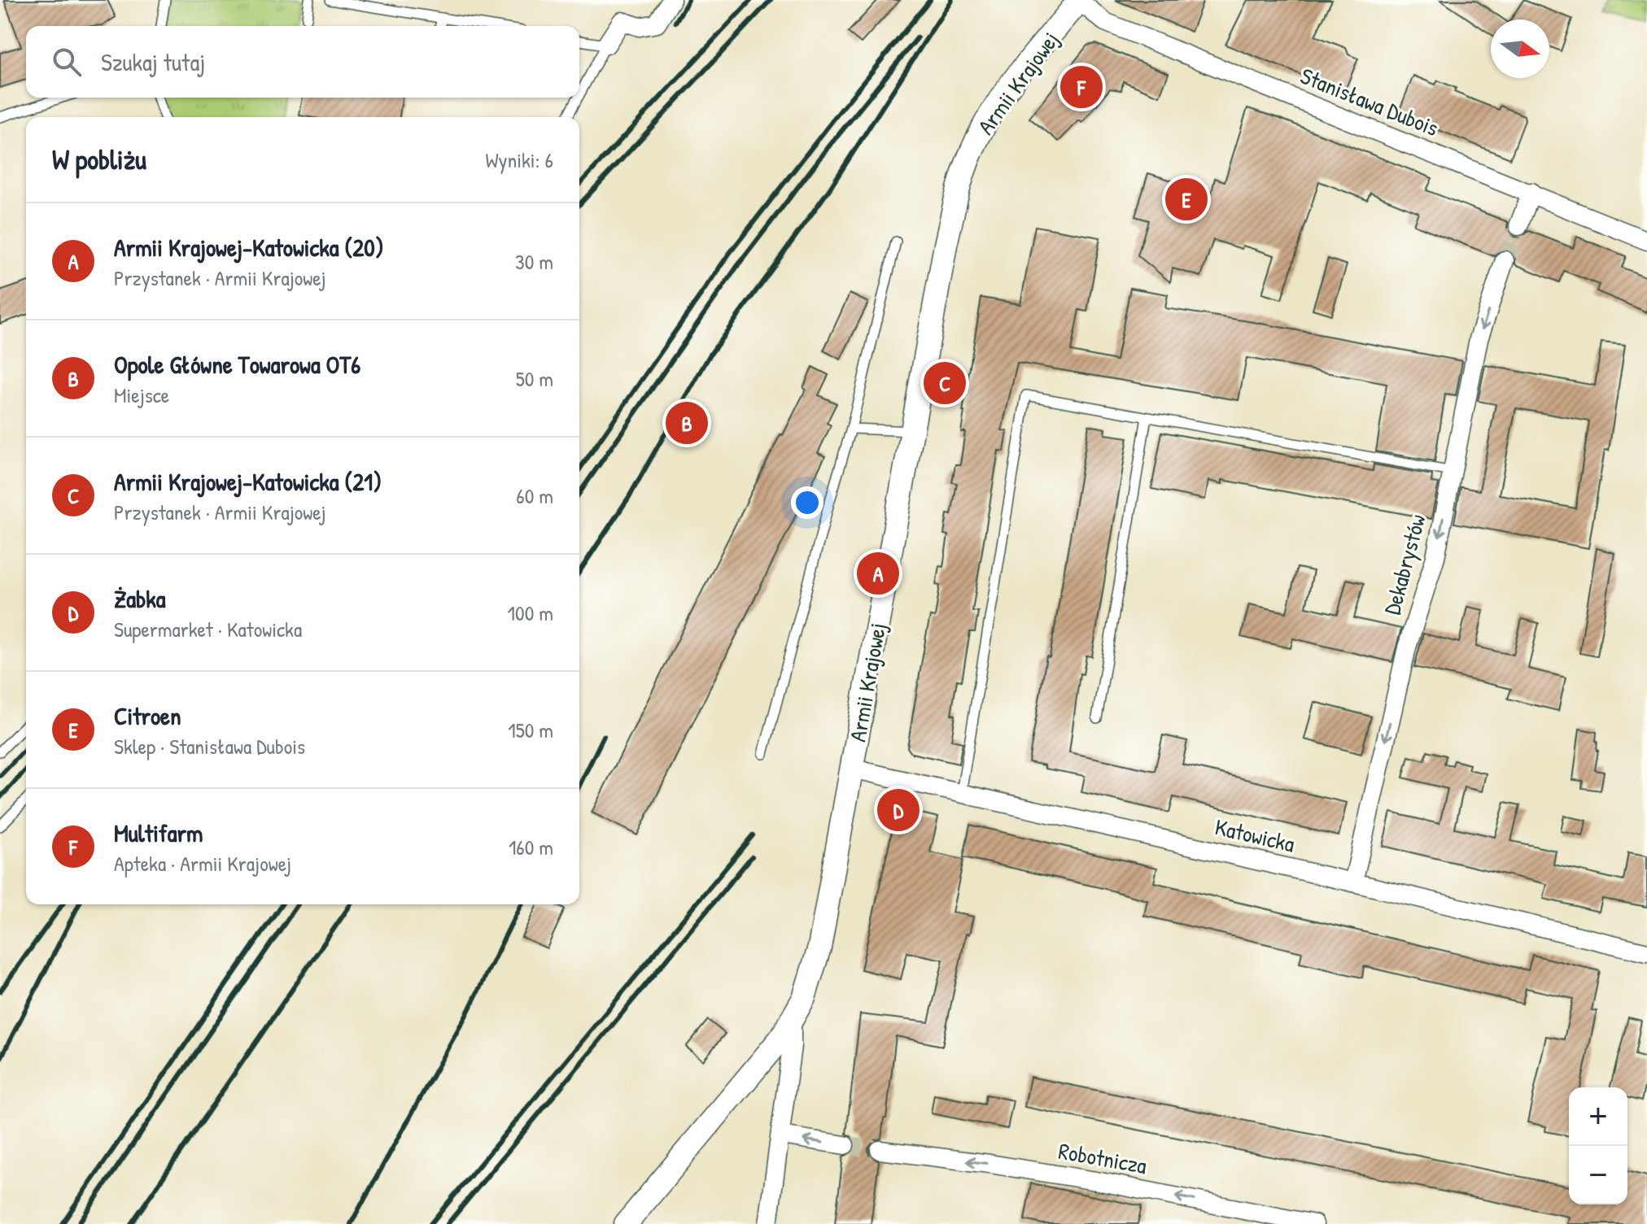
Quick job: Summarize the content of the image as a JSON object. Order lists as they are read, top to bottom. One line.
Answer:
{"streets":{"street":["Armii Krajowej","Stanisława Dubois","Dekabrystów","Katowicka","Robotnicza"]},"crossings":[["Armii Krajowej","Stanisława Dubois"],["Armii Krajowej","Katowicka"],["Dekabrystów","Katowicka"]],"one_way":["Dekabrystów","Robotnicza"],"north":"right","page":{"search":"Szukaj tutaj","pins":["F","E","C","B","A","D"],"heading":["W pobliżu","Wyniki: 6"],"list":[{"mark":"A","name":"Armii Krajowej-Katowicka (20)","note":"Przystanek · Armii Krajowej","value":"30 m"},{"mark":"B","name":"Opole Główne Towarowa OT6","note":"Miejsce","value":"50 m"},{"mark":"C","name":"Armii Krajowej-Katowicka (21)","note":"Przystanek · Armii Krajowej","value":"60 m"},{"mark":"D","name":"Żabka","note":"Supermarket · Katowicka","value":"100 m"},{"mark":"E","name":"Citroen","note":"Sklep · Stanisława Dubois","value":"150 m"},{"mark":"F","name":"Multifarm","note":"Apteka · Armii Krajowej","value":"160 m"}],"map_buttons":["+","−"]}}
